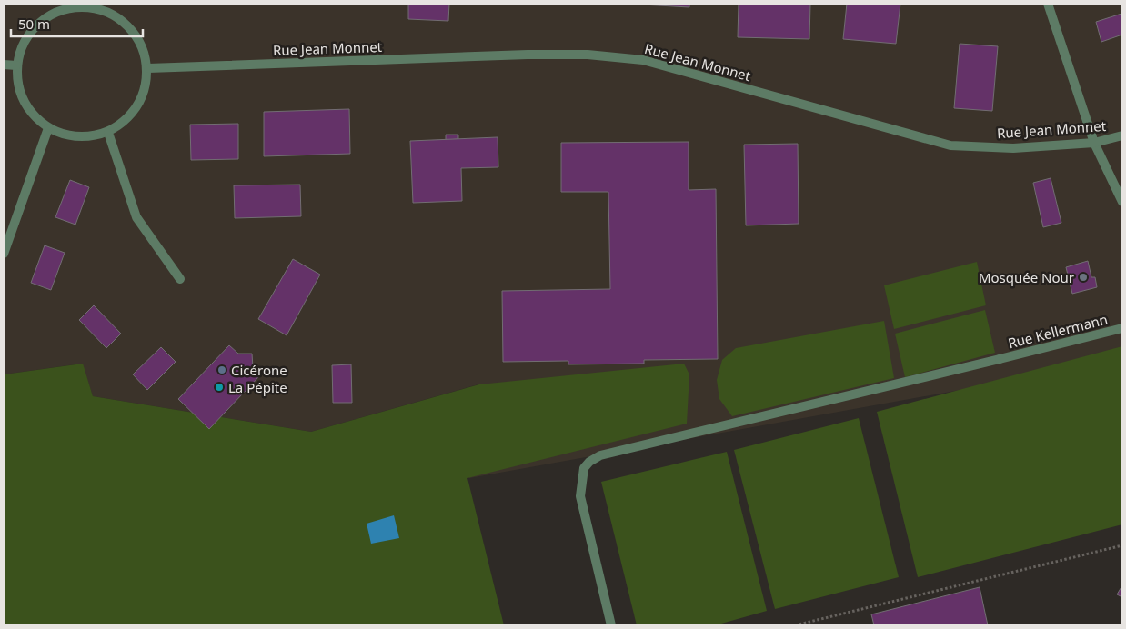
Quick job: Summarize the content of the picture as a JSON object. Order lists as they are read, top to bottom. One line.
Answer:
{"streets":{"street":["Rue Jean Monnet","Rue Kellermann"]},"places":["Mosquée Nour","Cicérone","La Pépite"],"scale_bar":"50 m"}
